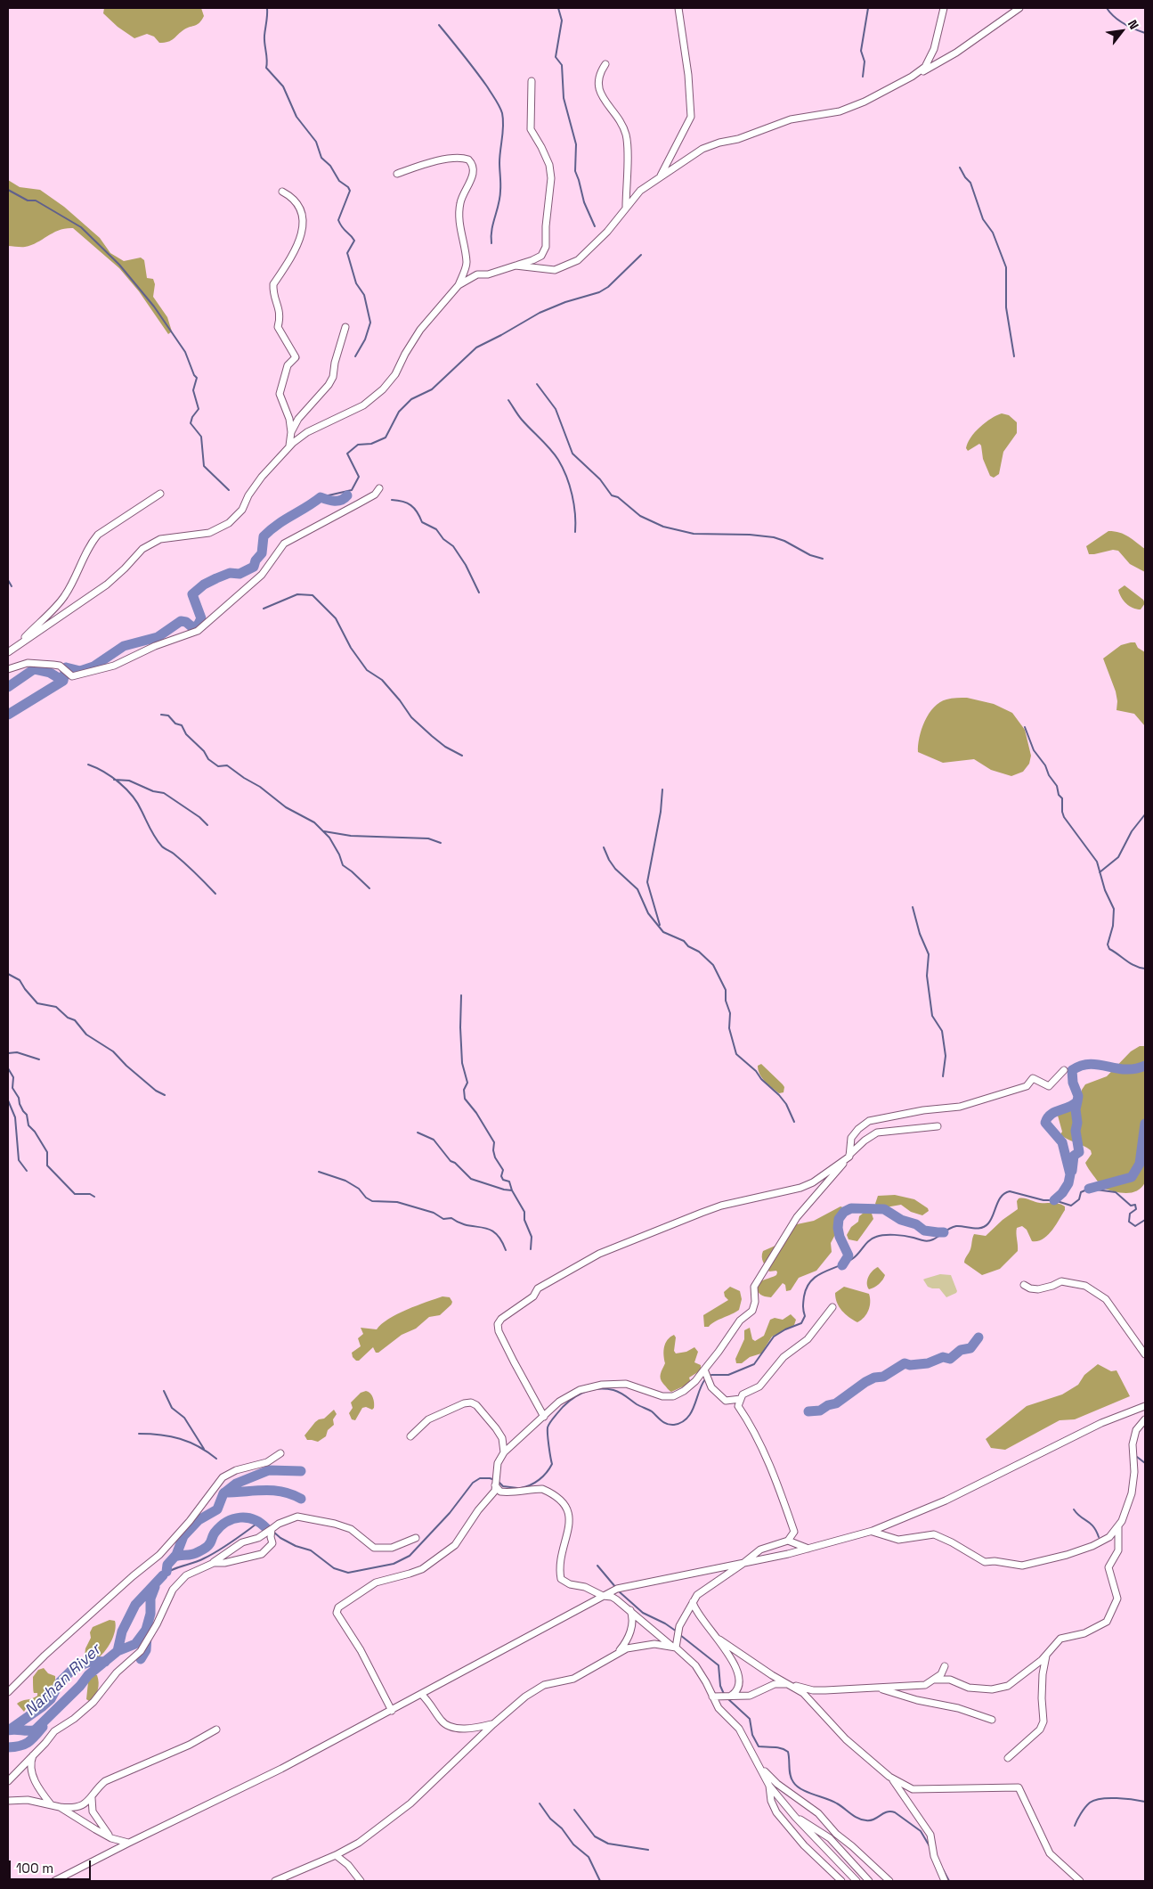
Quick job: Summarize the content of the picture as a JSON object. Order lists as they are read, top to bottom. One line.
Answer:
{"water":["Narhan River"],"scale_bar":"100 m","north":"top right"}
